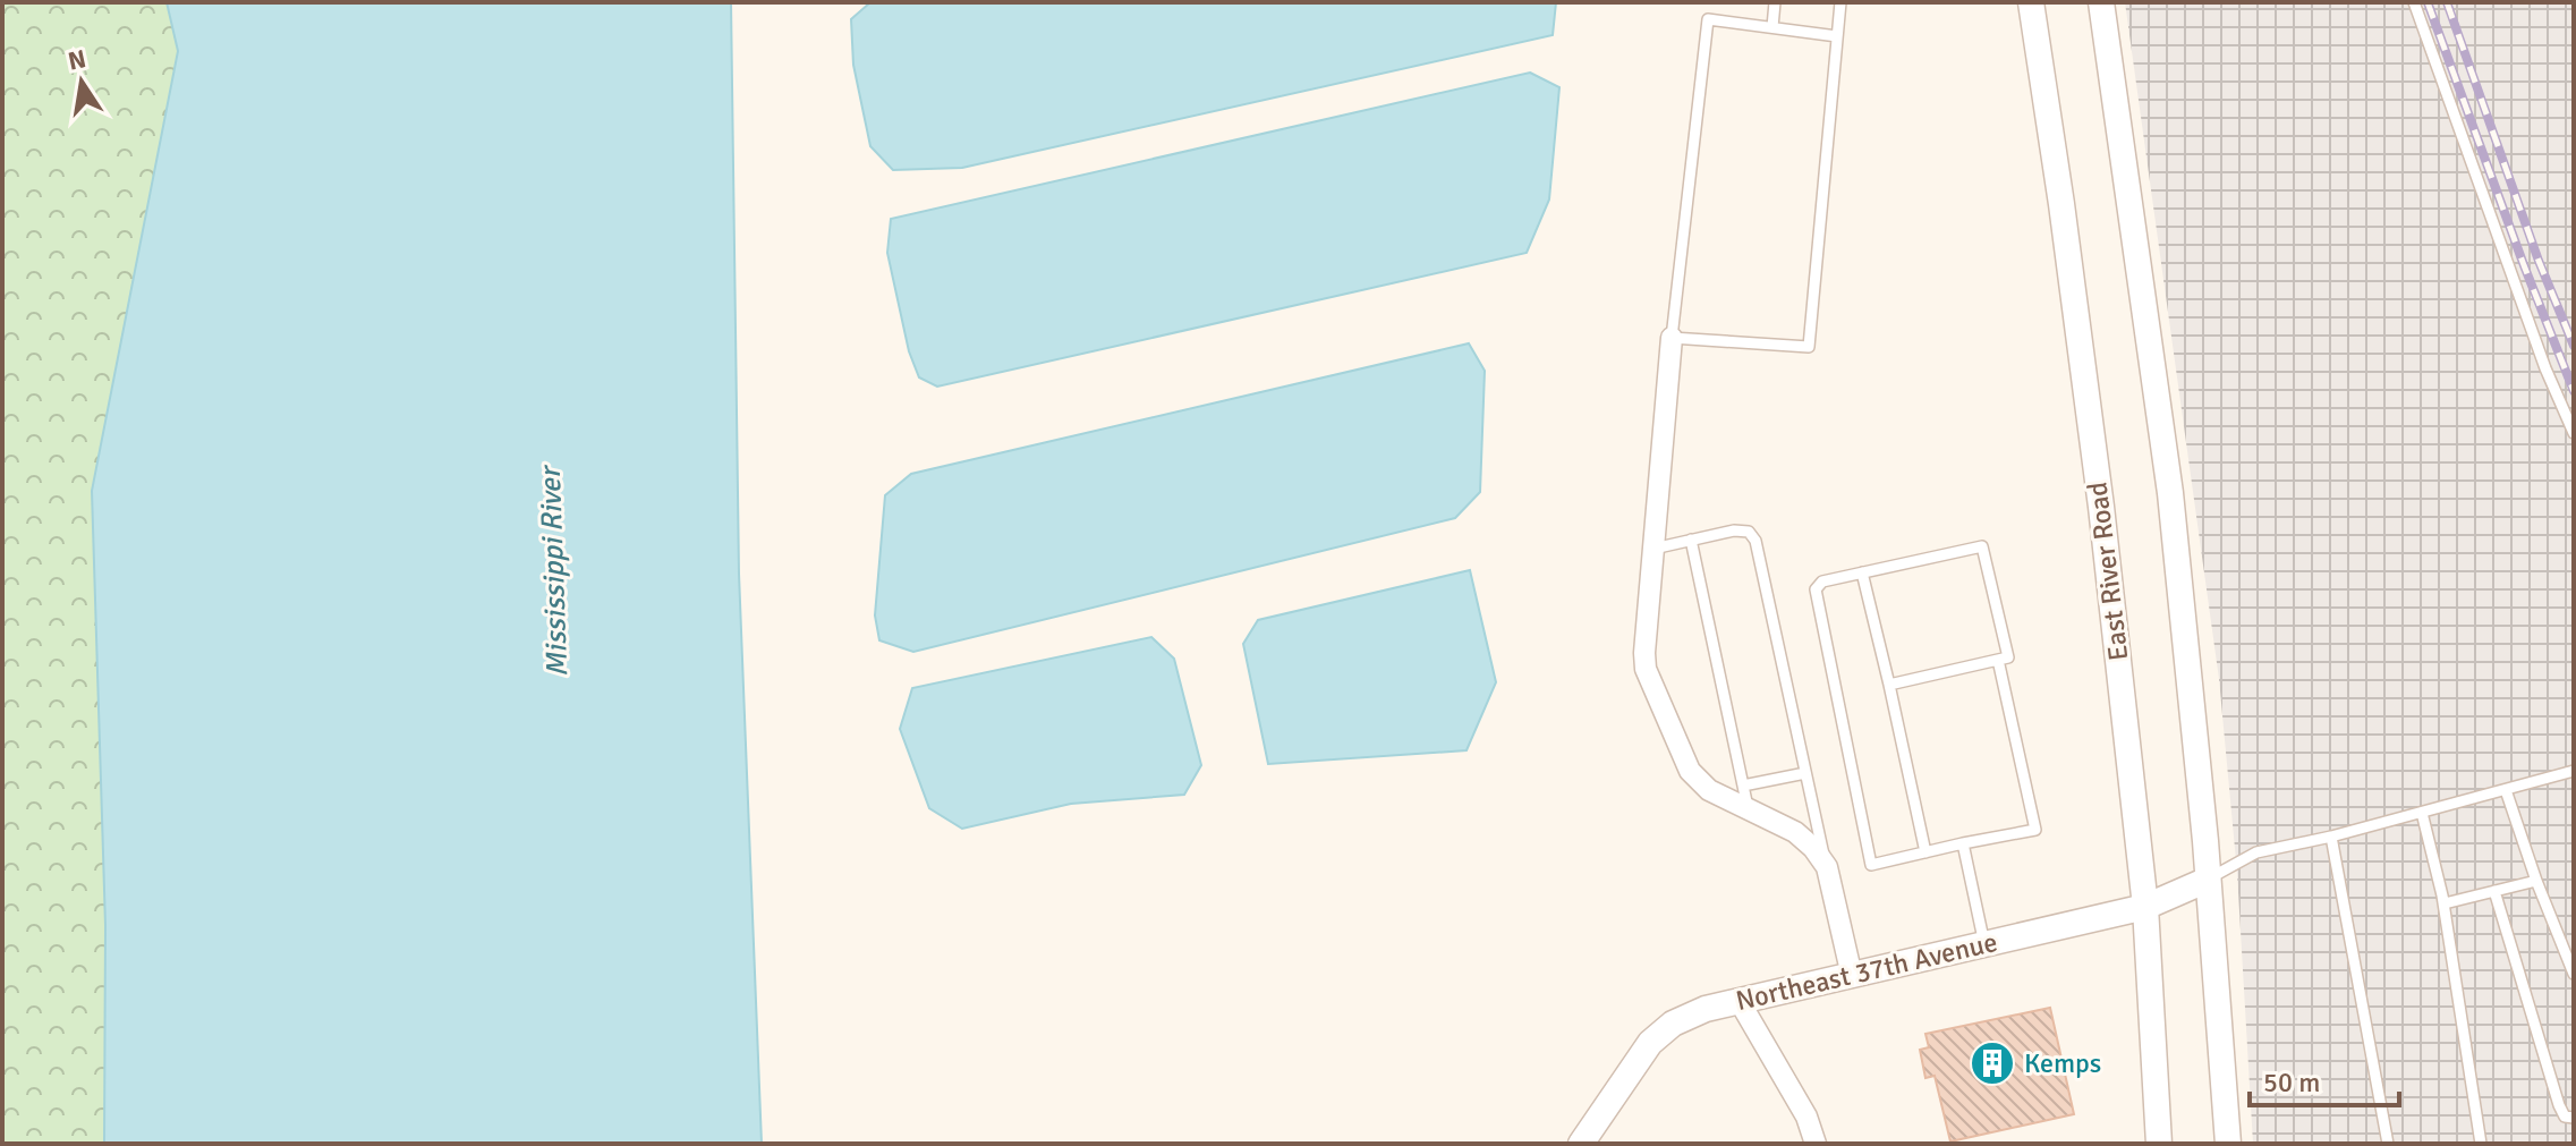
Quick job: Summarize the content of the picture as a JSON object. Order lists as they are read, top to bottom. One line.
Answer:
{"streets":{"street":["East River Road","Northeast 37th Avenue"]},"crossings":[["East River Road","Northeast 37th Avenue"]],"water":["Mississippi River"],"places":{"building":["Kemps"]},"scale_bar":"50 m","north":"top"}
